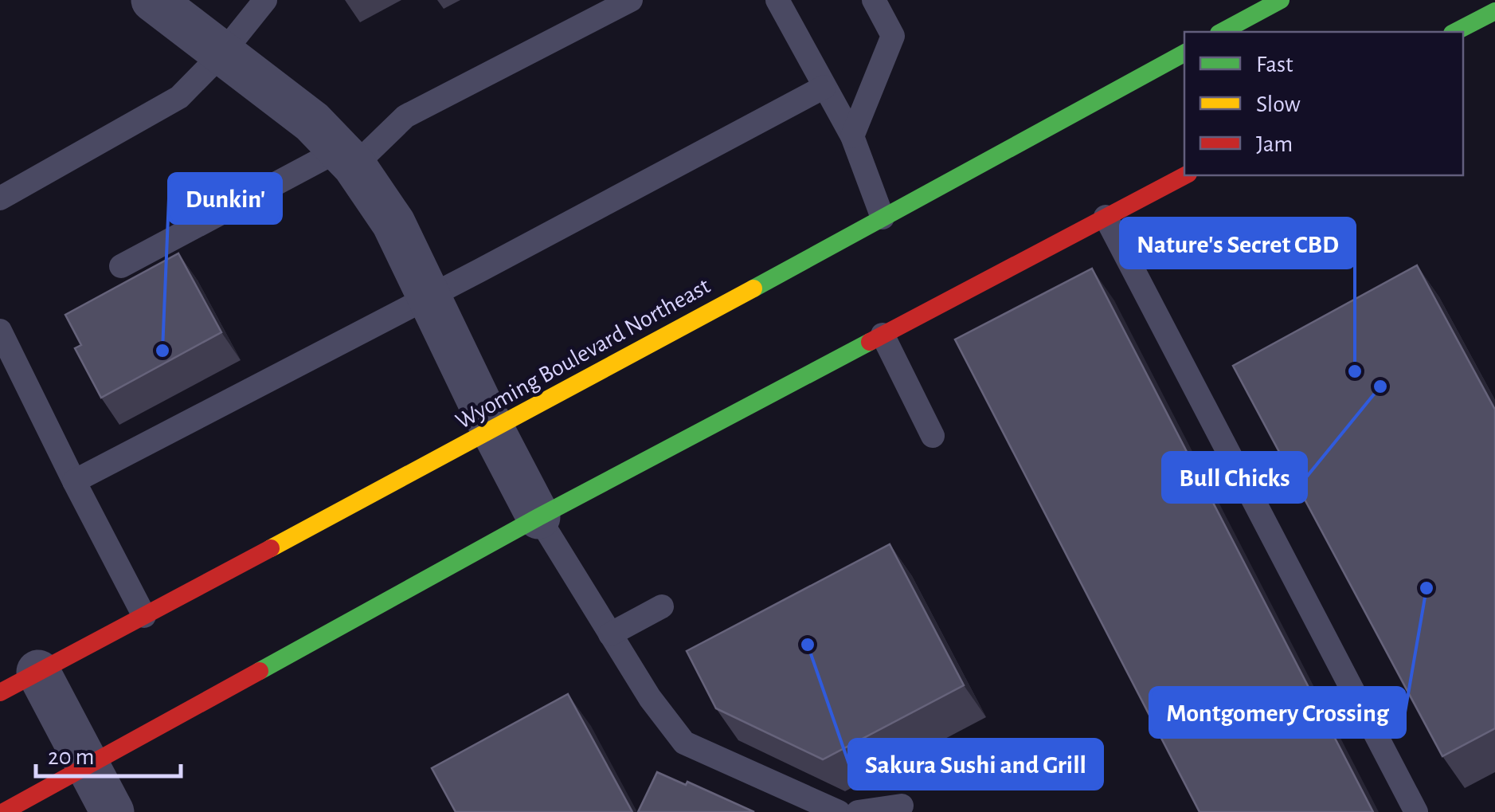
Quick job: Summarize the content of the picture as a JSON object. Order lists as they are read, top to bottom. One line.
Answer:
{"streets":{"main road":["Wyoming Boulevard Northeast"]},"places":["Dunkin'","Nature's Secret CBD","Bull Chicks","Montgomery Crossing","Sakura Sushi and Grill"],"legend":["Fast","Slow","Jam"],"scale_bar":"20 m"}
